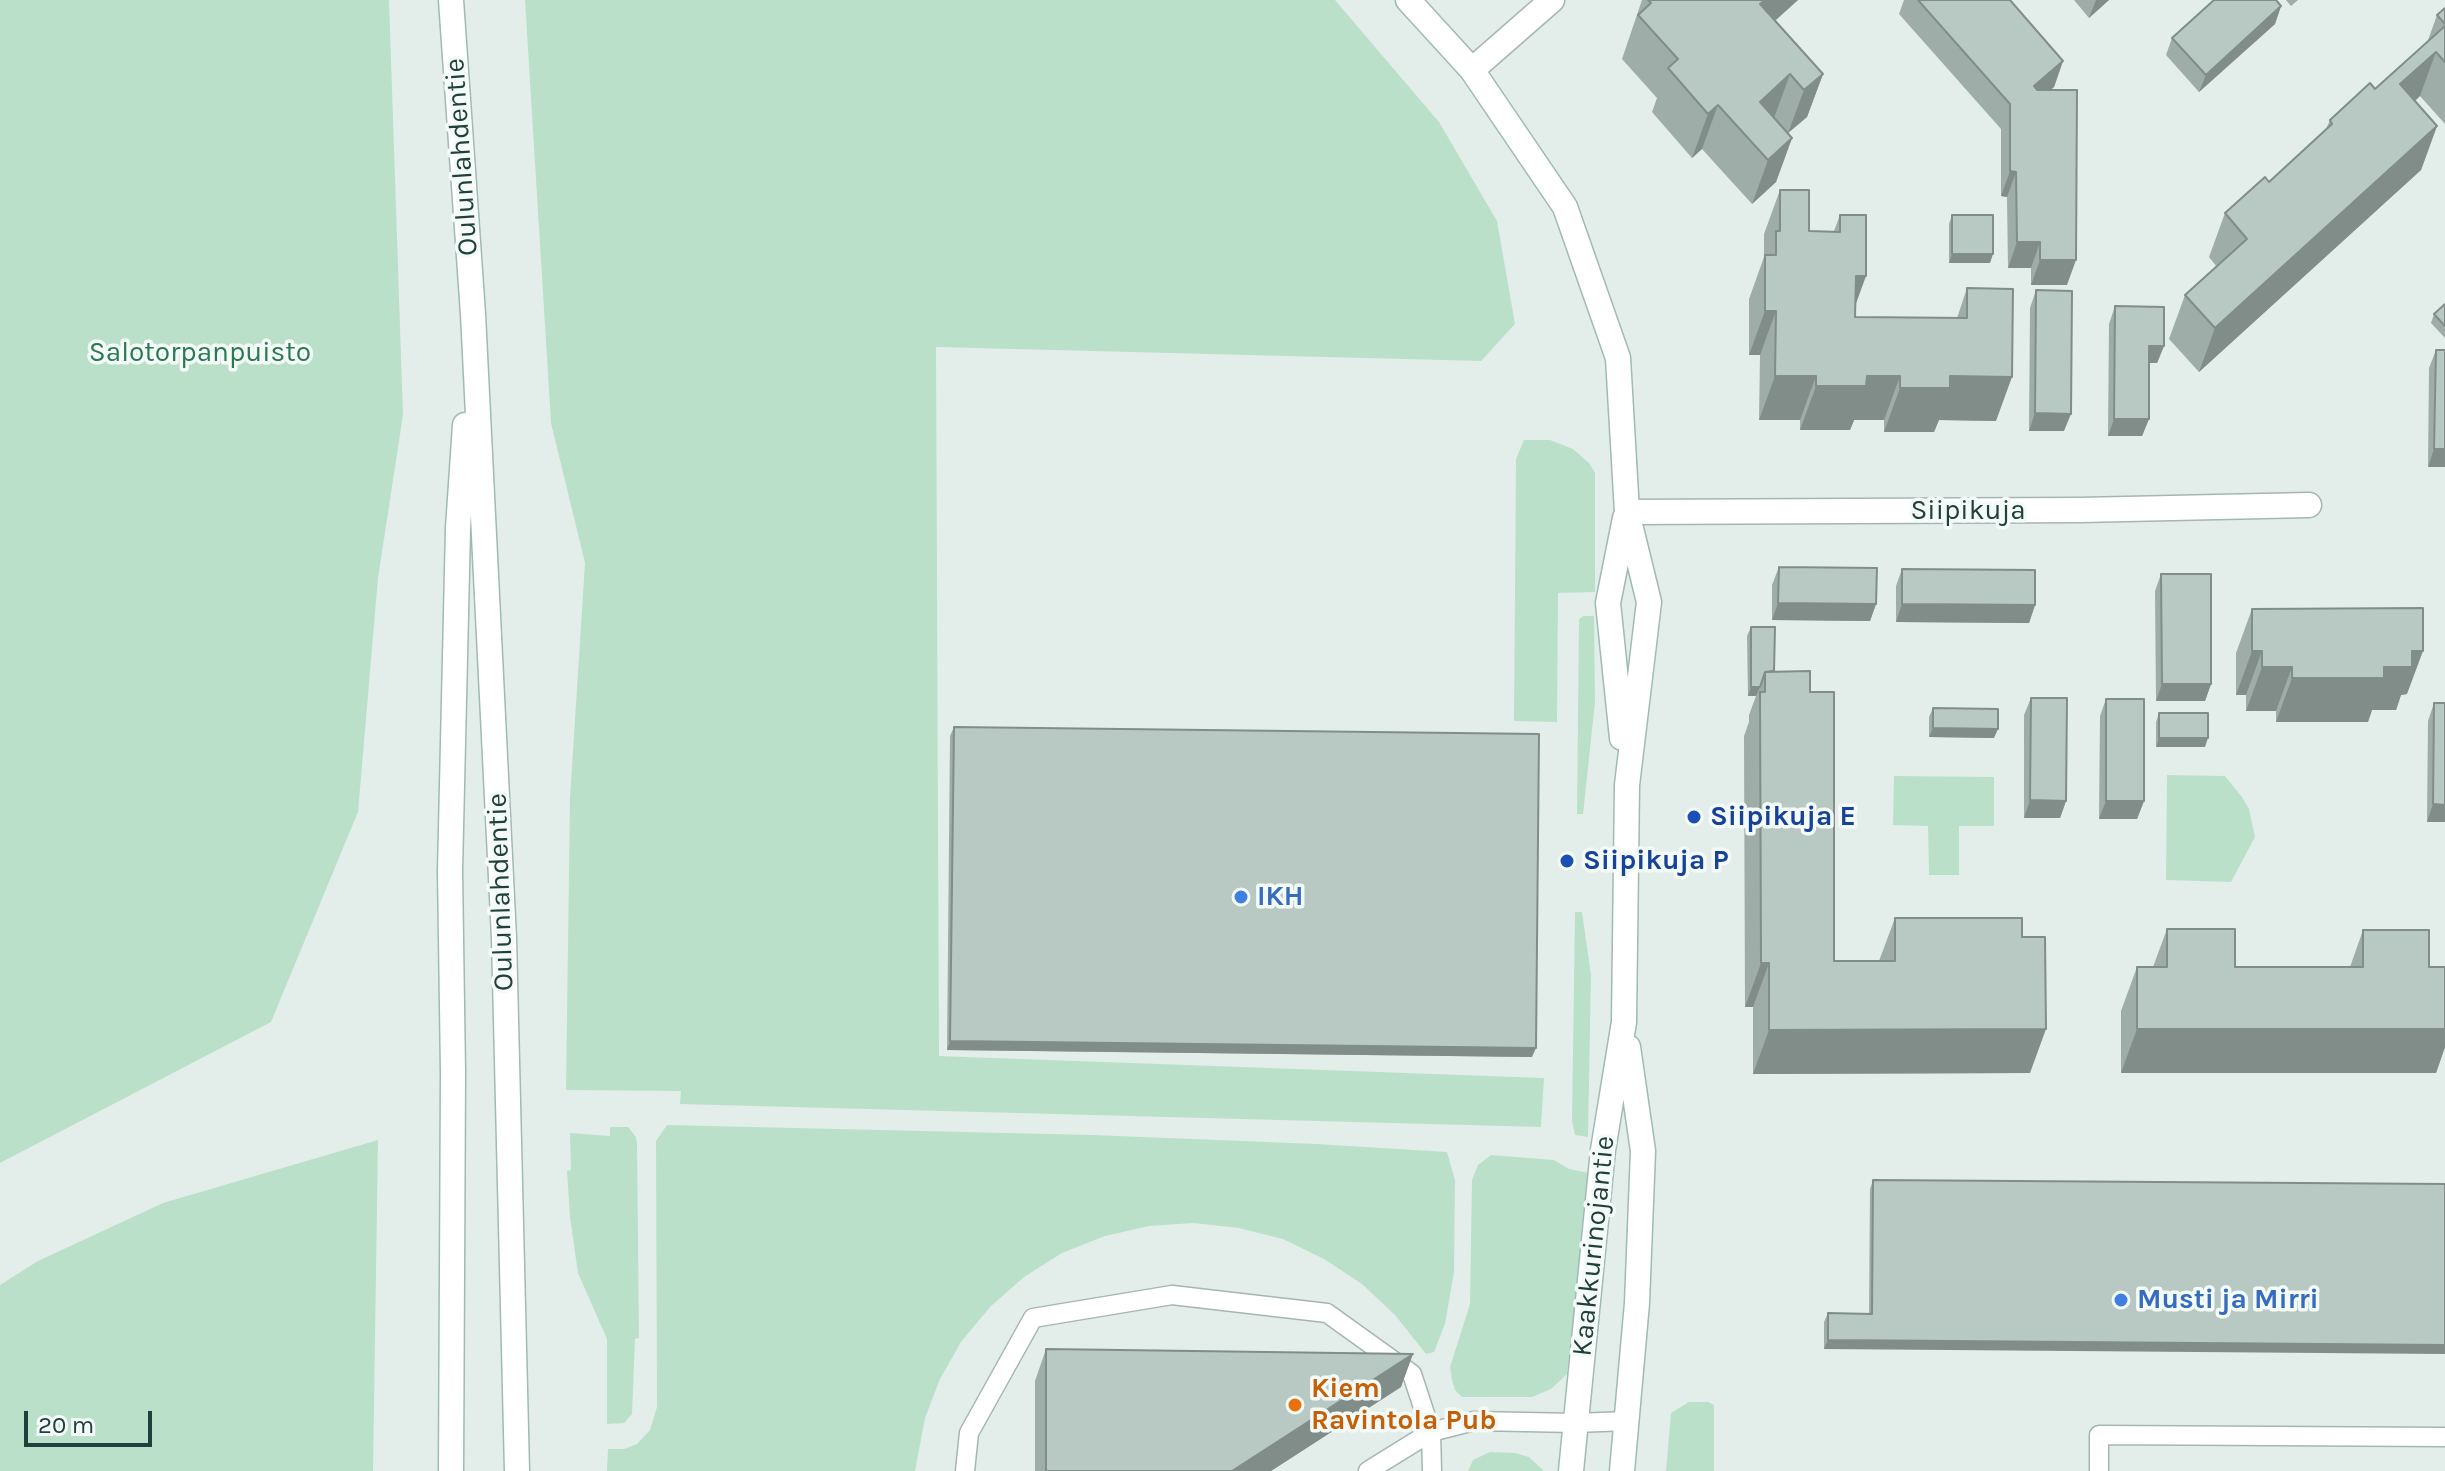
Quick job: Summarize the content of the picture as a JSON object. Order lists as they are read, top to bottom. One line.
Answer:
{"streets":{"street":["Oulunlahdentie","Siipikuja","Kaakkurinojantie"]},"crossings":[["Siipikuja","Kaakkurinojantie"]],"parks":["Salotorpanpuisto"],"places":["Siipikuja E","Siipikuja P","IKH","Musti ja Mirri","Kiem Ravintola Pub"],"scale_bar":"20 m"}
